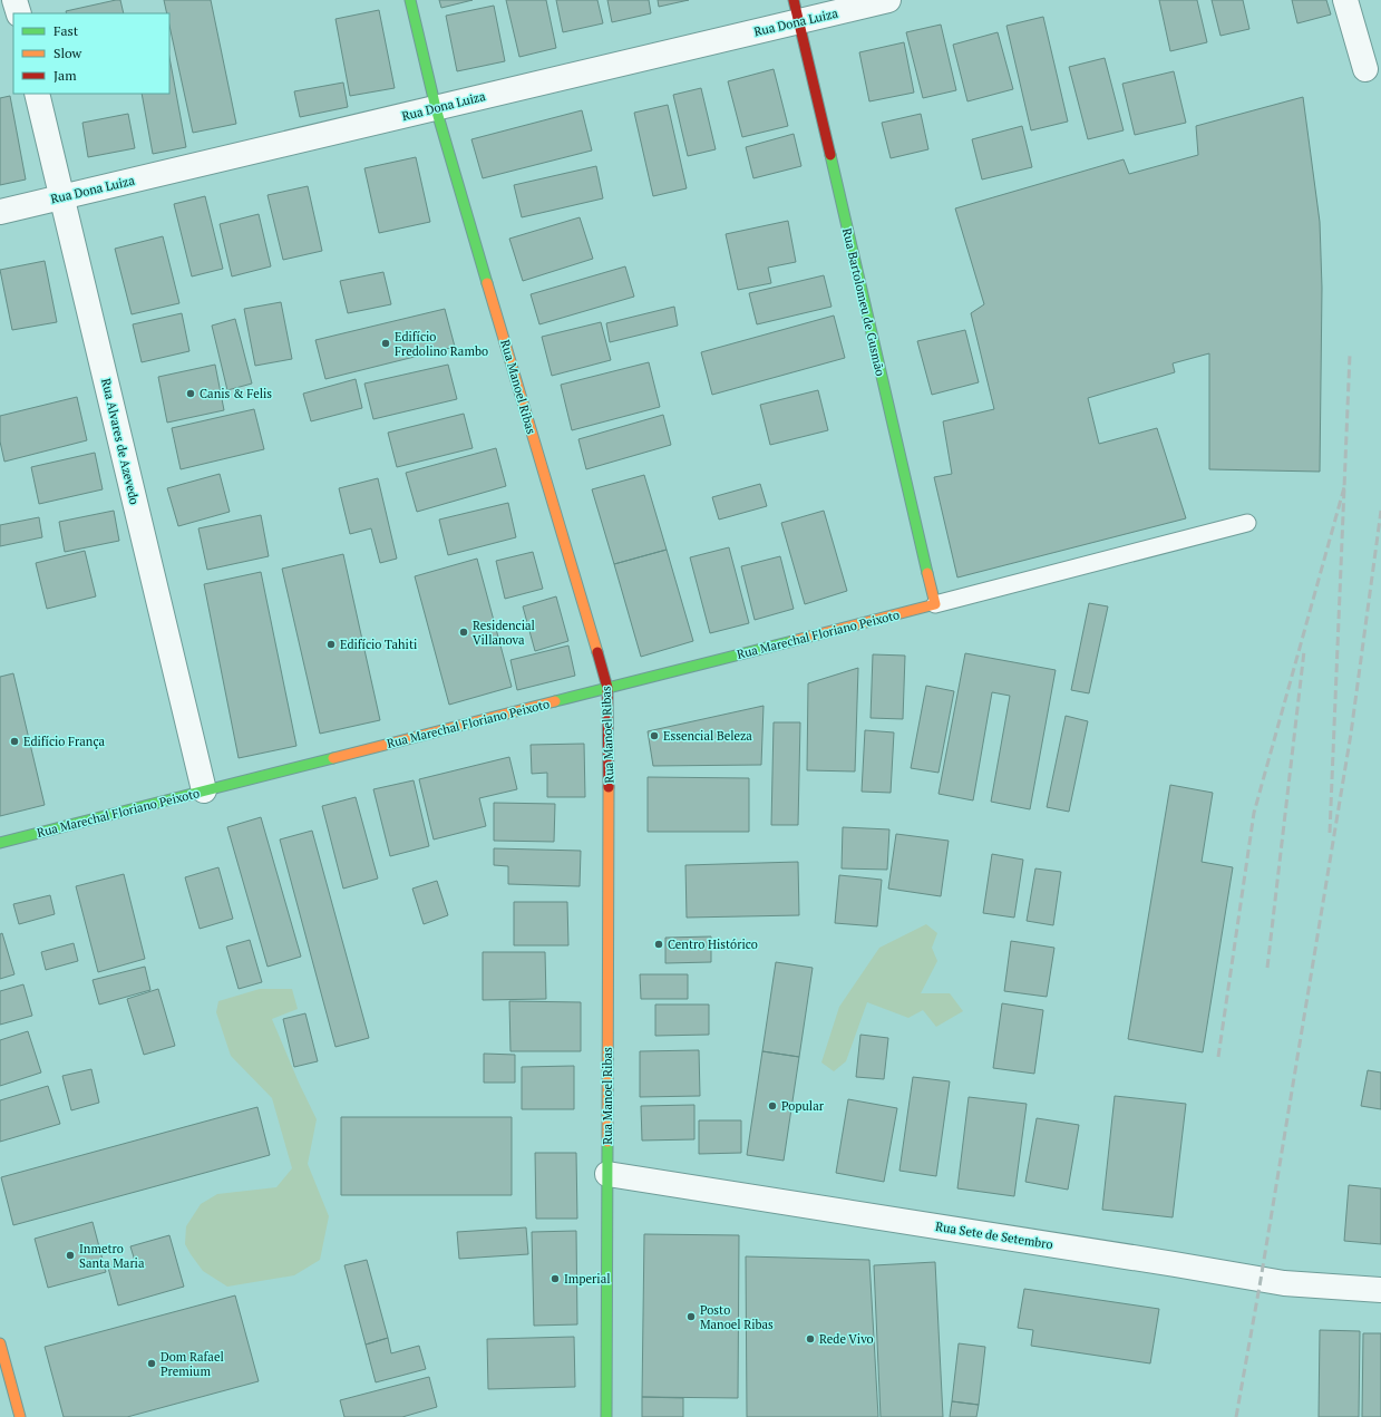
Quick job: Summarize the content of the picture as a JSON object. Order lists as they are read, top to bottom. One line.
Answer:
{"streets":{"street":["Rua Dona Luiza","Rua Bartolomeu de Gusmão","Rua Manoel Ribas","Rua Alvares de Azevedo","Rua Marechal Floriano Peixoto","Rua Sete de Setembro"]},"crossings":[["Rua Dona Luiza","Rua Bartolomeu de Gusmão"],["Rua Dona Luiza","Rua Manoel Ribas"],["Rua Dona Luiza","Rua Alvares de Azevedo"],["Rua Bartolomeu de Gusmão","Rua Marechal Floriano Peixoto"],["Rua Manoel Ribas","Rua Marechal Floriano Peixoto"],["Rua Manoel Ribas","Rua Sete de Setembro"],["Rua Alvares de Azevedo","Rua Marechal Floriano Peixoto"]],"places":["Edifício Fredolino Rambo","Canis & Felis","Residencial Villanova","Edifício Tahiti","Essencial Beleza","Edifício França","Centro Histórico","Popular","Inmetro Santa Maria","Imperial","Posto Manoel Ribas","Rede Vivo","Dom Rafael Premium"],"legend":["Fast","Slow","Jam"]}
